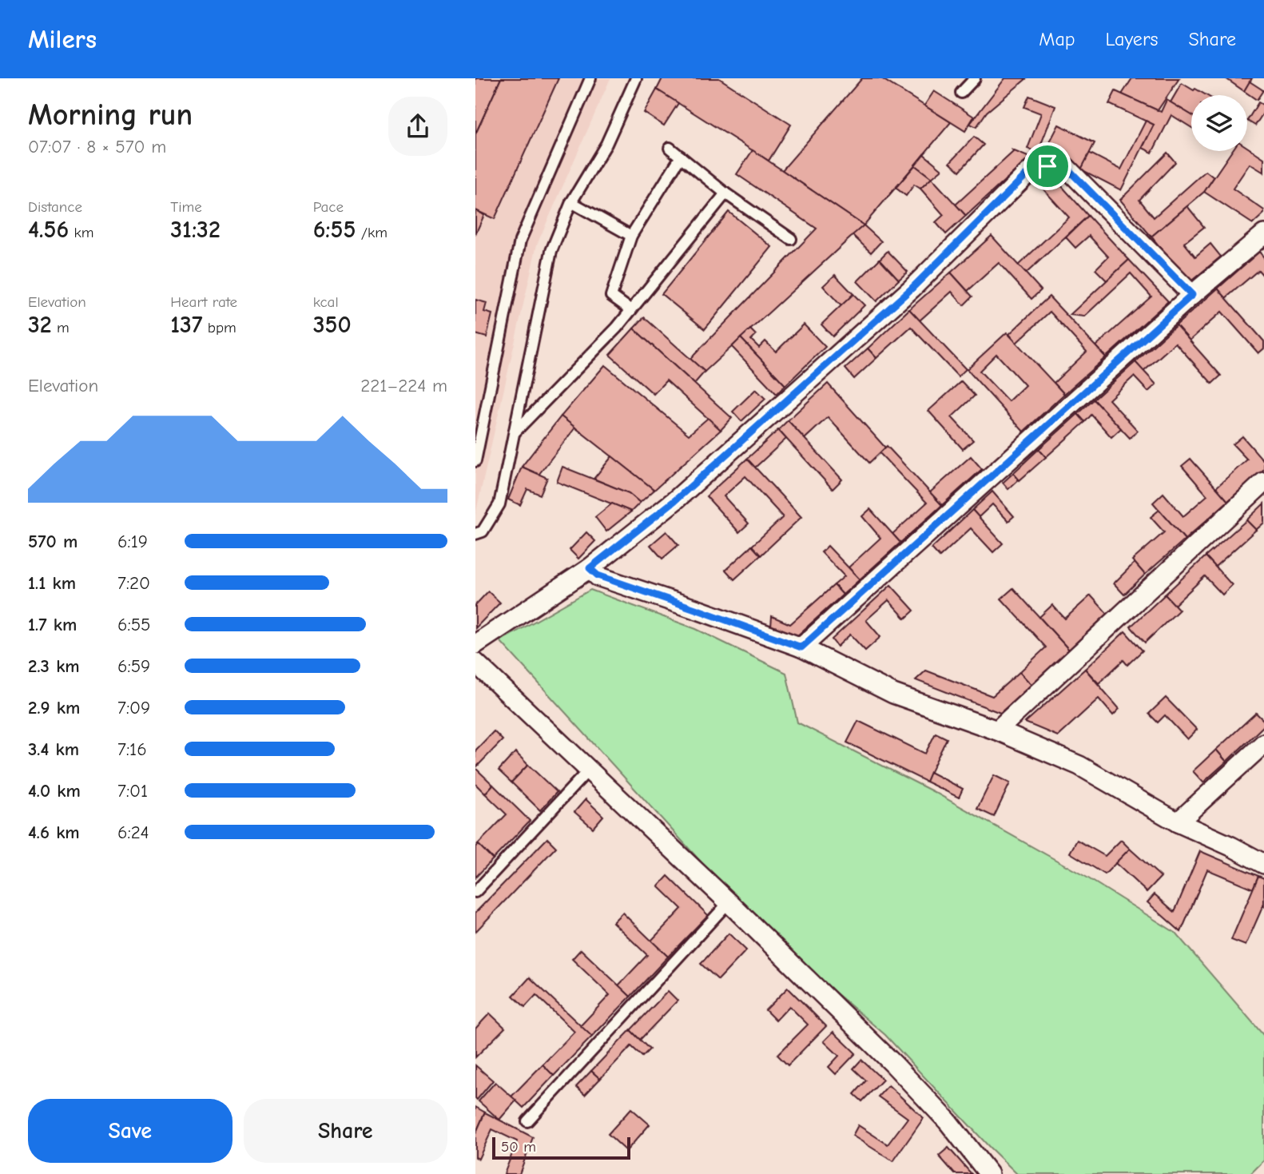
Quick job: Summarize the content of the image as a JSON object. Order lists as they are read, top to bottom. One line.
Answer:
{"scale_bar":"50 m","page":{"header":"Milers","nav":["Map","Layers","Share"],"heading":["Morning run","07:07 · 8 × 570 m"],"stats":[["Distance","4.56 km"],["Time","31:32"],["Pace","6:55 /km"],["Elevation","32 m"],["Heart rate","137 bpm"],["kcal","350"]],"chart":["Elevation","221–224 m"],"list":[{"name":"570 m","note":"6:19"},{"name":"1.1 km","note":"7:20"},{"name":"1.7 km","note":"6:55"},{"name":"2.3 km","note":"6:59"},{"name":"2.9 km","note":"7:09"},{"name":"3.4 km","note":"7:16"},{"name":"4.0 km","note":"7:01"},{"name":"4.6 km","note":"6:24"}],"buttons":["Save","Share"],"scale":"50 m"}}
